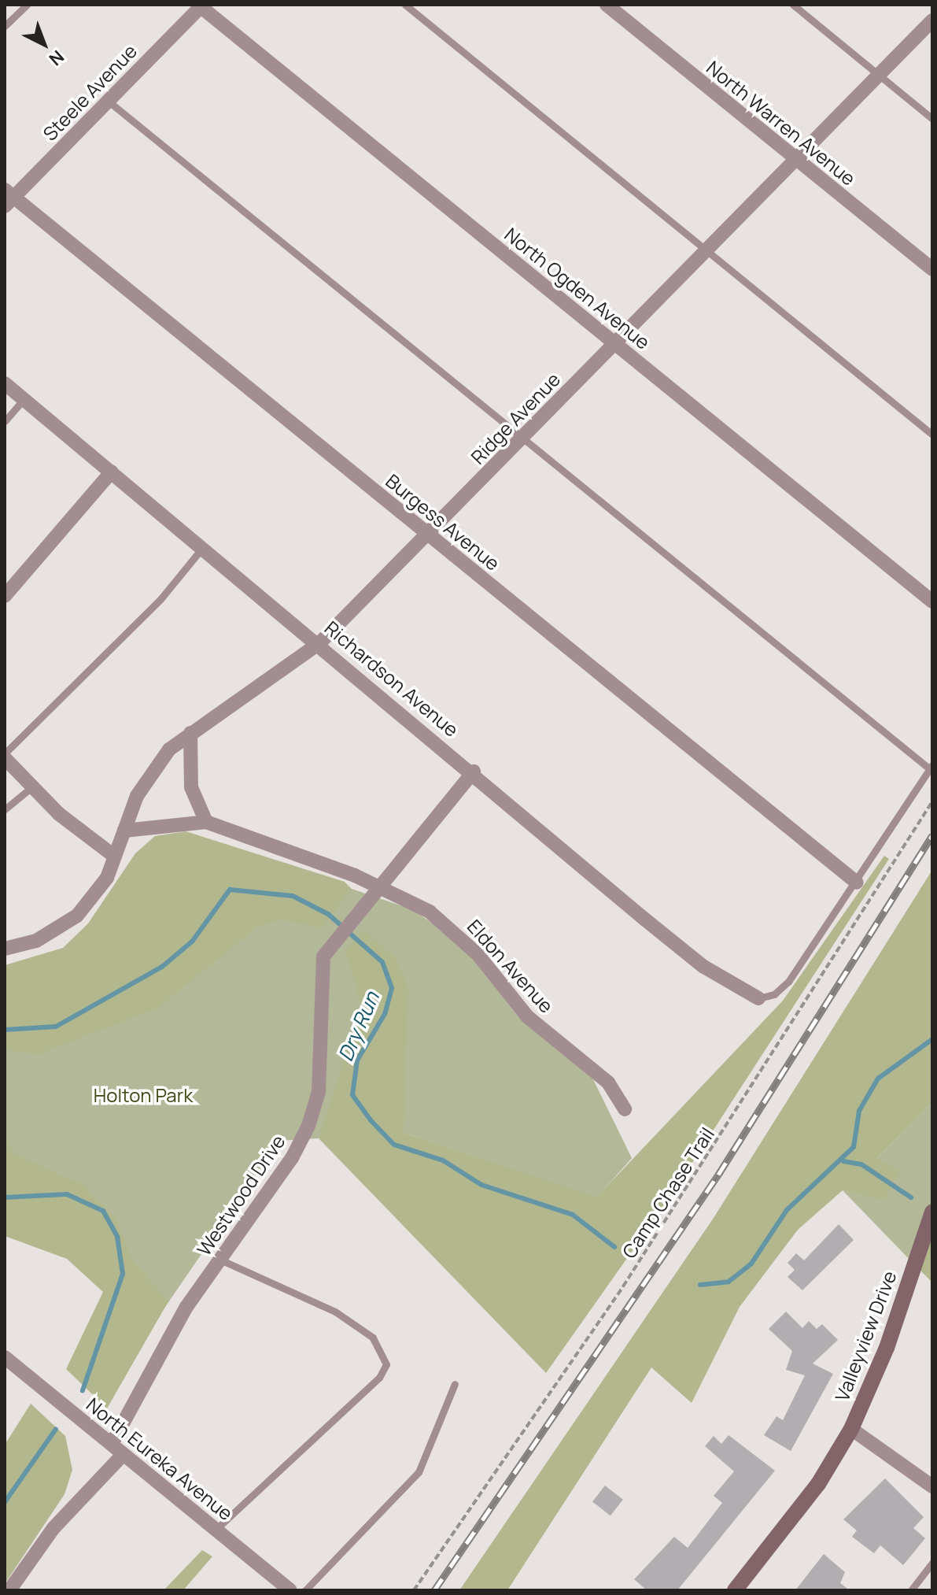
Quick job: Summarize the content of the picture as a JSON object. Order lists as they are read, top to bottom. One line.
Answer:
{"streets":{"street":["Steele Avenue","North Warren Avenue","North Ogden Avenue","Ridge Avenue","Burgess Avenue","Richardson Avenue","Eldon Avenue","Westwood Drive","Valleyview Drive","North Eureka Avenue"],"path":["Camp Chase Trail"]},"crossings":[["Steele Avenue","North Ogden Avenue"],["Steele Avenue","Burgess Avenue"],["North Warren Avenue","Ridge Avenue"],["North Ogden Avenue","Ridge Avenue"],["Ridge Avenue","Burgess Avenue"],["Ridge Avenue","Richardson Avenue"],["Ridge Avenue","Eldon Avenue"],["Richardson Avenue","Westwood Drive"],["Eldon Avenue","Westwood Drive"],["Westwood Drive","North Eureka Avenue"]],"water":["Dry Run"],"parks":["Holton Park"],"north":"bottom right"}
